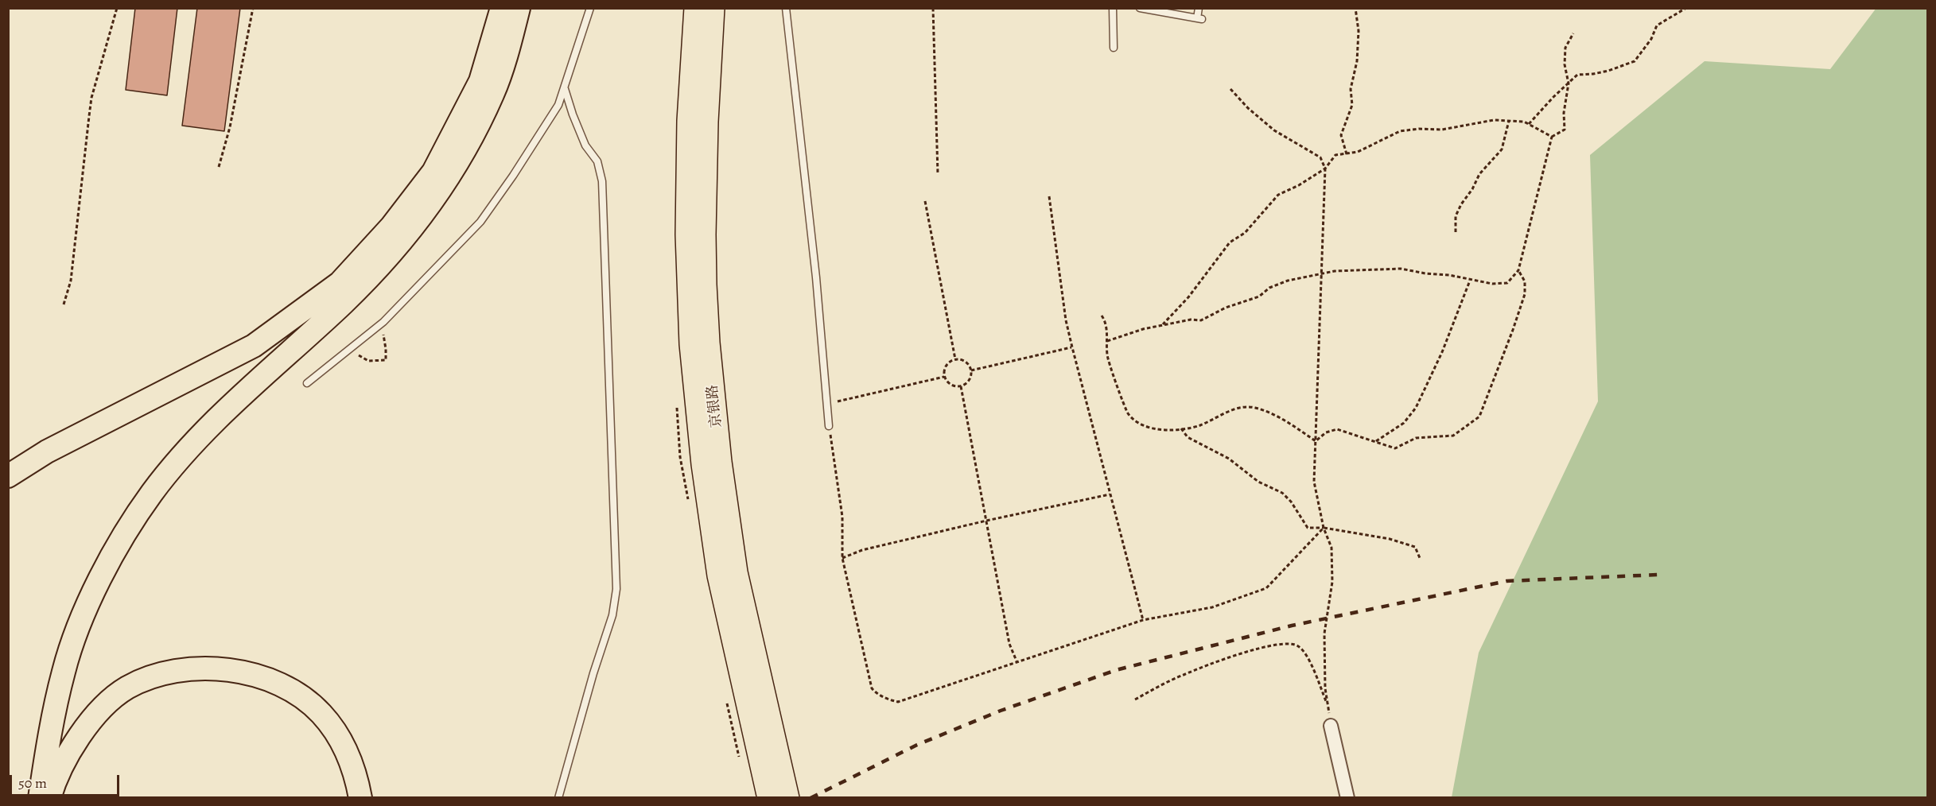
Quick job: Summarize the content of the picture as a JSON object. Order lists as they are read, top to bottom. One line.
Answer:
{"streets":{"highway":["京银路"]},"scale_bar":"50 m"}
